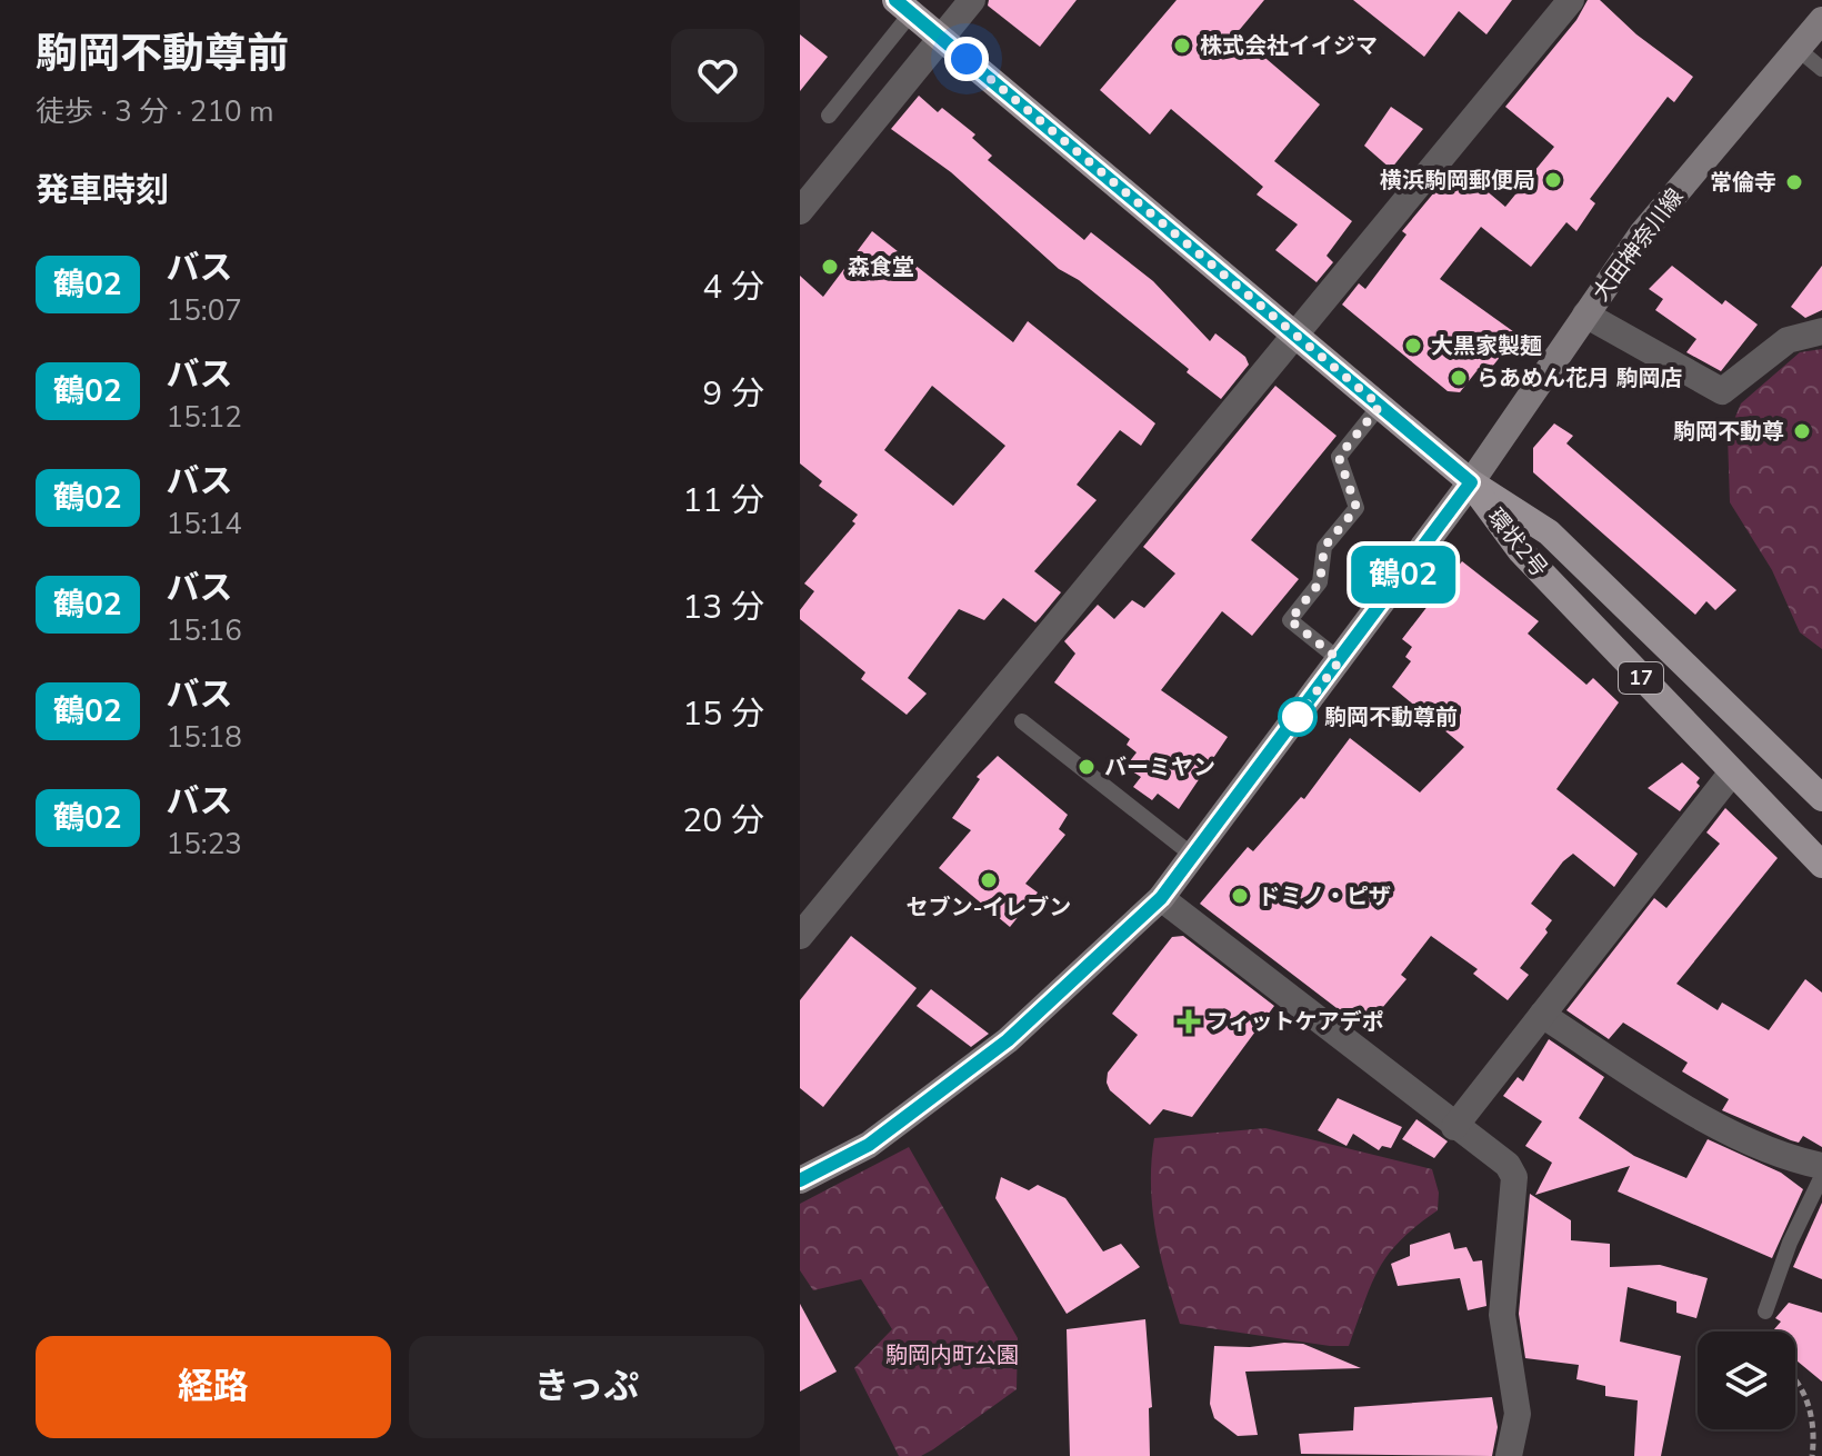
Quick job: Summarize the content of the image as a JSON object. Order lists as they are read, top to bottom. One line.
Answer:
{"streets":{"main road":["大田神奈川線","環状2号","17"]},"crossings":[["大田神奈川線","環状2号"],["大田神奈川線","17"],["環状2号","17"]],"parks":["駒岡内町公園"],"places":{"other":["株式会社イイジマ","横浜駒岡郵便局","常倫寺","森食堂","大黒家製麺","らあめん花月 駒岡店","駒岡不動尊","駒岡不動尊前","バーミヤン","セブン-イレブン","ドミノ・ピザ"],"health":["フィットケアデポ"]},"lines":["bus line 鶴02"],"page":{"heading":[["駒岡不動尊前","徒歩 · 3 分 · 210 m"],"発車時刻"],"on_map":"鶴02","list":[{"mark":"鶴02","name":"バス","note":"15:07","value":"4 分"},{"mark":"鶴02","name":"バス","note":"15:12","value":"9 分"},{"mark":"鶴02","name":"バス","note":"15:14","value":"11 分"},{"mark":"鶴02","name":"バス","note":"15:16","value":"13 分"},{"mark":"鶴02","name":"バス","note":"15:18","value":"15 分"},{"mark":"鶴02","name":"バス","note":"15:23","value":"20 分"}],"buttons":["経路","きっぷ"]}}
